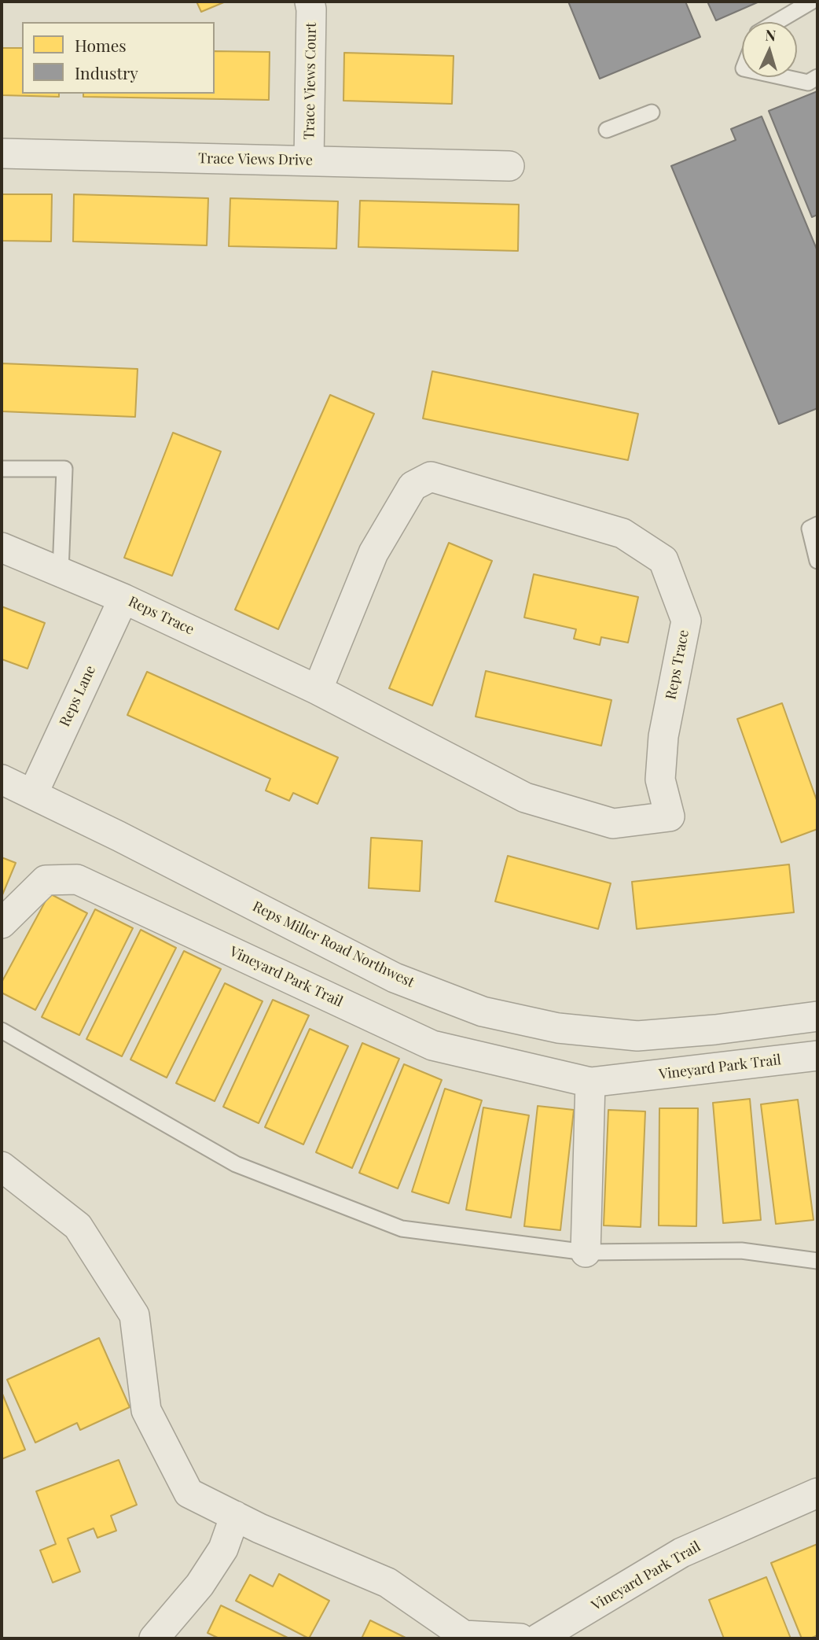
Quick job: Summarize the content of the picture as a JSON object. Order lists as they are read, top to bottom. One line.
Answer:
{"streets":{"street":["Trace Views Court","Trace Views Drive","Reps Trace","Reps Lane","Reps Miller Road Northwest","Vineyard Park Trail"]},"crossings":[["Trace Views Court","Trace Views Drive"],["Reps Trace","Reps Lane"],["Reps Lane","Reps Miller Road Northwest"]],"legend":["Homes","Industry"],"north":"top"}
